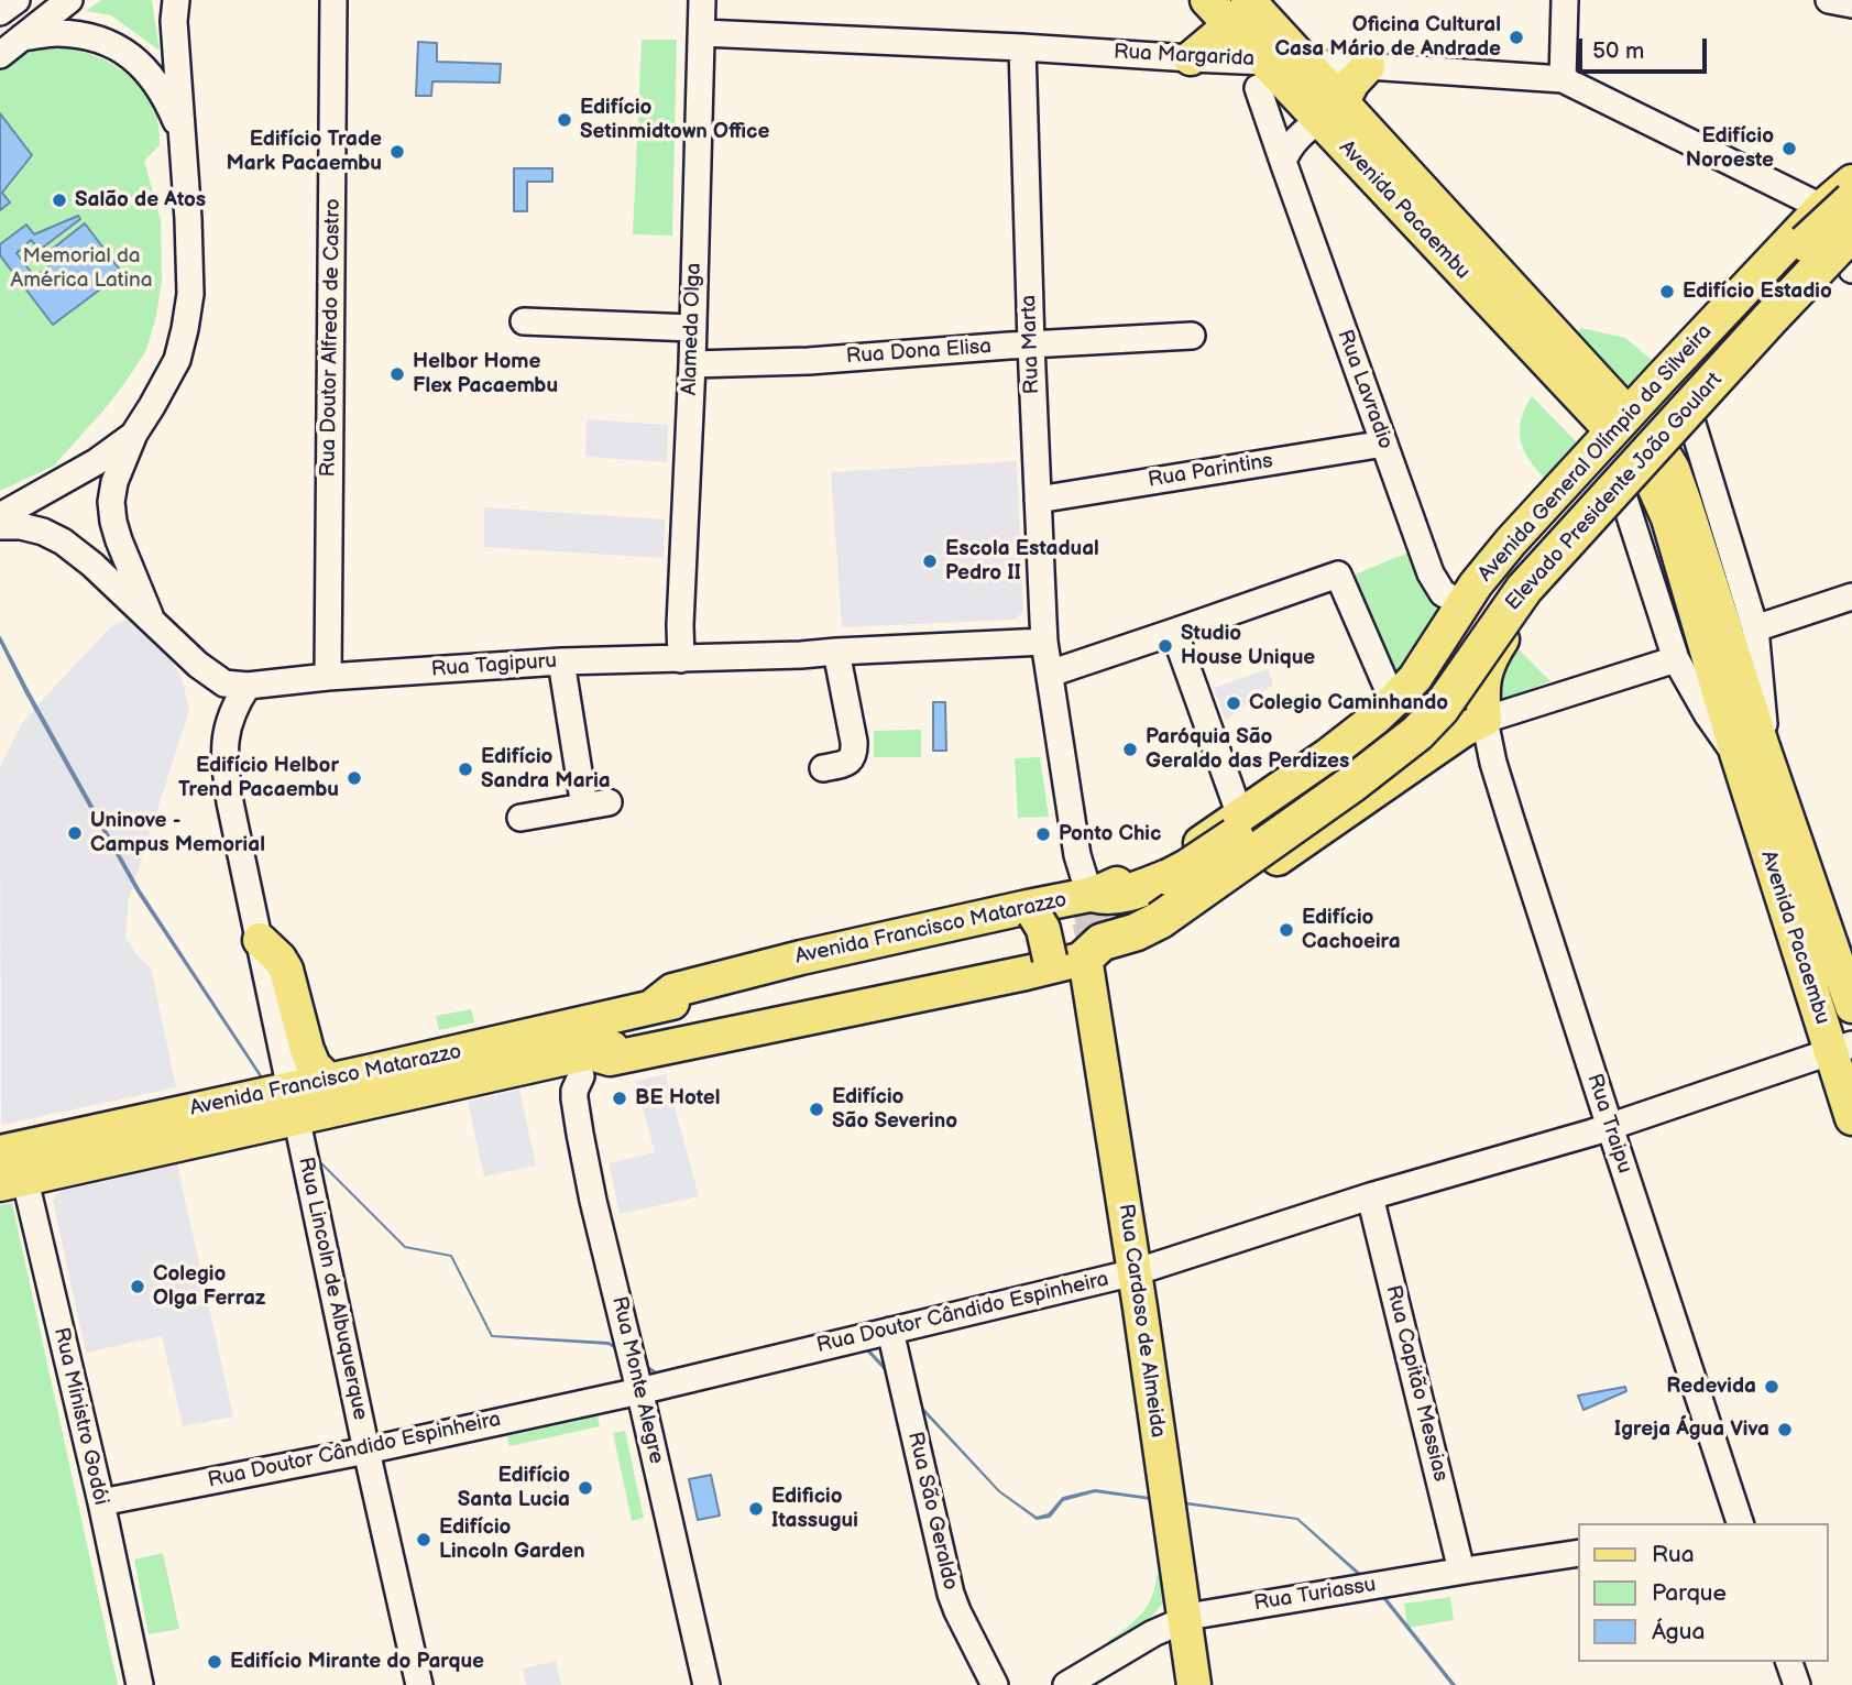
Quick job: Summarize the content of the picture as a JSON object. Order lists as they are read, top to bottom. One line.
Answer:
{"streets":{"highway":["Elevado Presidente João Goulart","Avenida Francisco Matarazzo"],"main road":["Avenida Pacaembu","Avenida General Olímpio da Silveira","Rua Cardoso de Almeida"],"street":["Rua Margarida","Alameda Olga","Rua Doutor Alfredo de Castro","Rua Marta","Rua Dona Elisa","Rua Lavradio","Rua Parintins","Rua Tagipuru","Rua Traipu","Rua Lincoln de Albuquerque","Rua Doutor Cândido Espinheira","Rua Monte Alegre","Rua Capitão Messias","Rua Ministro Godói","Rua São Geraldo","Rua Turiassu"]},"crossings":[["Rua Margarida","Avenida Pacaembu"],["Rua Margarida","Alameda Olga"],["Rua Margarida","Rua Marta"],["Rua Margarida","Rua Lavradio"],["Rua Margarida","Avenida General Olímpio da Silveira"],["Rua Margarida","Elevado Presidente João Goulart"],["Avenida Pacaembu","Rua Lavradio"],["Avenida Pacaembu","Rua Doutor Cândido Espinheira"],["Alameda Olga","Rua Dona Elisa"],["Alameda Olga","Rua Tagipuru"],["Rua Doutor Alfredo de Castro","Rua Tagipuru"],["Rua Marta","Rua Dona Elisa"],["Rua Marta","Avenida General Olímpio da Silveira"],["Rua Marta","Rua Parintins"],["Rua Marta","Rua Tagipuru"],["Rua Marta","Avenida Francisco Matarazzo"],["Rua Lavradio","Avenida General Olímpio da Silveira"],["Rua Lavradio","Rua Parintins"],["Avenida General Olímpio da Silveira","Elevado Presidente João Goulart"],["Avenida General Olímpio da Silveira","Avenida Francisco Matarazzo"],["Elevado Presidente João Goulart","Avenida Francisco Matarazzo"],["Rua Tagipuru","Rua Lincoln de Albuquerque"],["Avenida Francisco Matarazzo","Rua Lincoln de Albuquerque"],["Avenida Francisco Matarazzo","Rua Cardoso de Almeida"],["Avenida Francisco Matarazzo","Rua Monte Alegre"],["Avenida Francisco Matarazzo","Rua Ministro Godói"],["Rua Traipu","Rua Doutor Cândido Espinheira"],["Rua Lincoln de Albuquerque","Rua Doutor Cândido Espinheira"],["Rua Doutor Cândido Espinheira","Rua Cardoso de Almeida"],["Rua Doutor Cândido Espinheira","Rua Monte Alegre"],["Rua Doutor Cândido Espinheira","Rua Capitão Messias"],["Rua Doutor Cândido Espinheira","Rua Ministro Godói"],["Rua Doutor Cândido Espinheira","Rua São Geraldo"],["Rua Cardoso de Almeida","Rua Turiassu"],["Rua Capitão Messias","Rua Turiassu"]],"parks":["Memorial da América Latina"],"places":["Oficina Cultural Casa Mário de Andrade","Edifício Setinmidtown Office","Edifício Noroeste","Edifício Trade Mark Pacaembu","Salão de Atos","Edifício Estadio","Helbor Home Flex Pacaembu","Escola Estadual Pedro II","Studio House Unique","Colegio Caminhando","Paróquia São Geraldo das Perdizes","Edifício Sandra Maria","Edifício Helbor Trend Pacaembu","Uninove - Campus Memorial","Ponto Chic","Edifício Cachoeira","BE Hotel","Edifício São Severino","Colegio Olga Ferraz","Redevida","Igreja Água Viva","Edifício Santa Lucia","Edificio Itassugui","Edifício Lincoln Garden","Edifício Mirante do Parque"],"legend":["Rua","Parque","Água"],"scale_bar":"50 m"}
